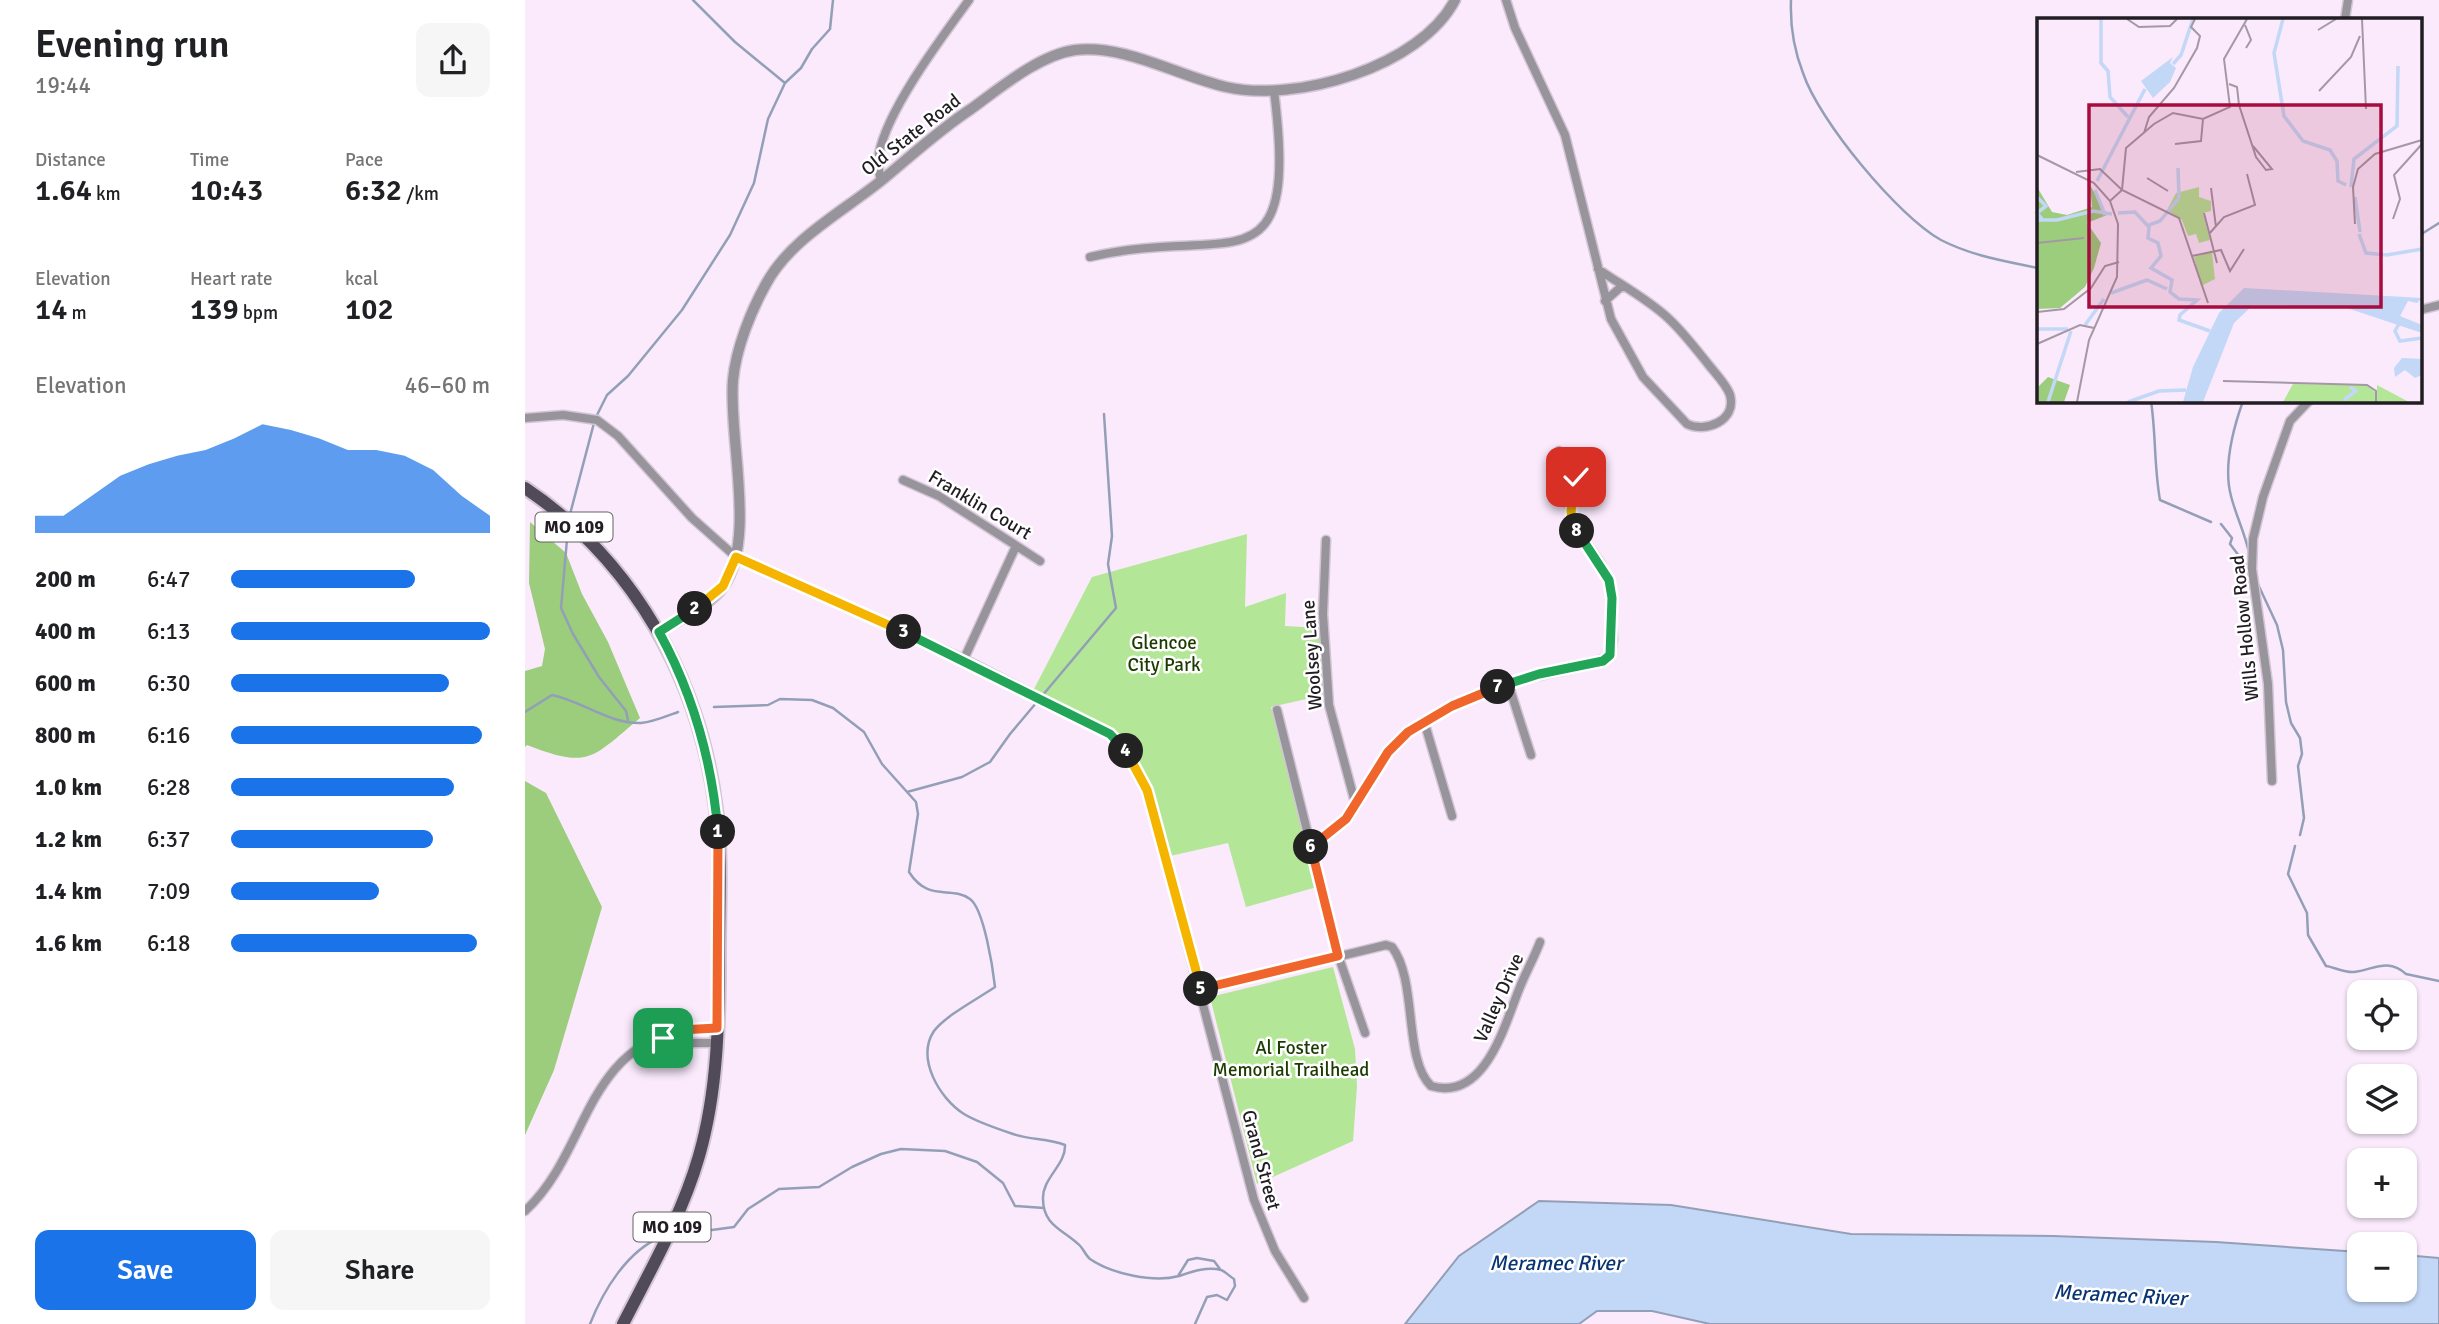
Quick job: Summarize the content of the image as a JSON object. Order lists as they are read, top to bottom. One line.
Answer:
{"streets":{"main road":["MO 109"],"street":["Old State Road","Franklin Court","Wills Hollow Road","Woolsey Lane","Valley Drive","Grand Street"]},"crossings":[["Old State Road","MO 109"]],"water":["Meramec River"],"parks":["Glencoe City Park","Al Foster Memorial Trailhead"],"page":{"heading":["Evening run","19:44"],"stats":[["Distance","1.64 km"],["Time","10:43"],["Pace","6:32 /km"],["Elevation","14 m"],["Heart rate","139 bpm"],["kcal","102"]],"chart":["Elevation","46–60 m"],"pins":["8","2","3","7","4","1","6","5"],"list":[{"name":"200 m","note":"6:47"},{"name":"400 m","note":"6:13"},{"name":"600 m","note":"6:30"},{"name":"800 m","note":"6:16"},{"name":"1.0 km","note":"6:28"},{"name":"1.2 km","note":"6:37"},{"name":"1.4 km","note":"7:09"},{"name":"1.6 km","note":"6:18"}],"map_buttons":["+","−"],"buttons":["Save","Share"]}}
